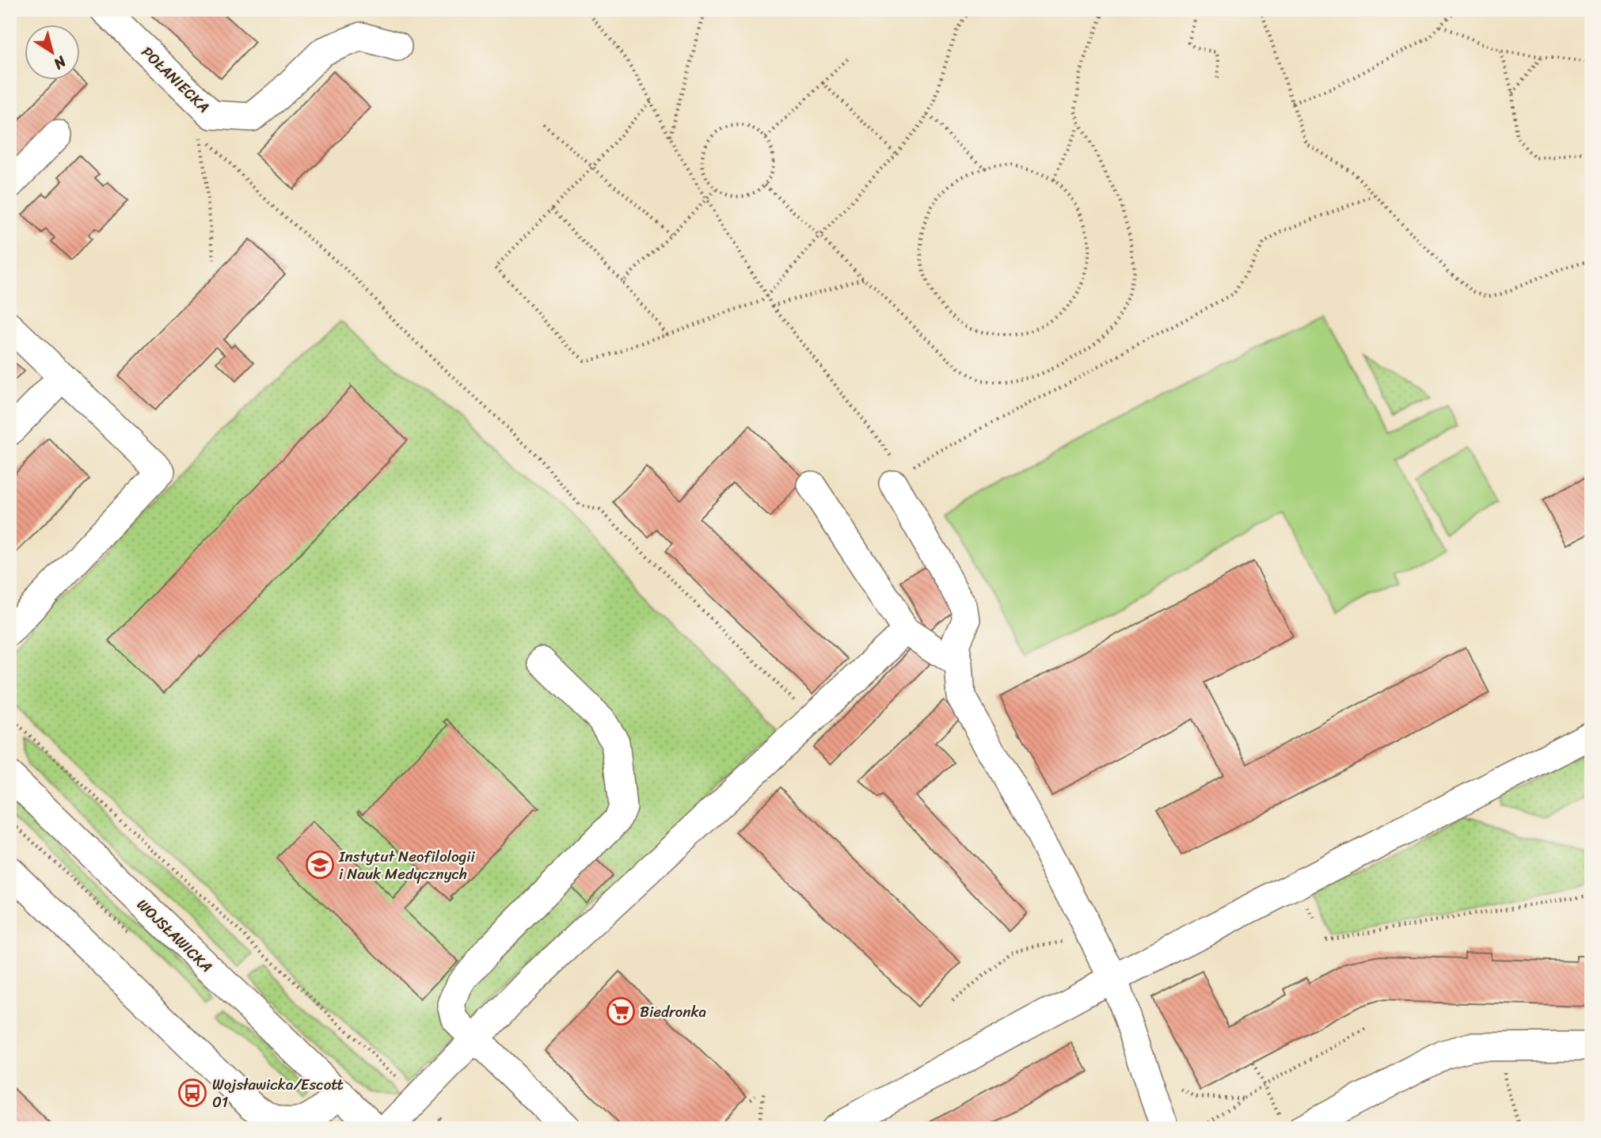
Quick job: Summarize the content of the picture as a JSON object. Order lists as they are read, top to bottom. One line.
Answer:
{"streets":{"street":["POŁANIECKA","WOJSŁAWICKA"]},"places":{"school or university":["Instytut Neofilologii i Nauk Medycznych"],"supermarket":["Biedronka"],"bus stop":["Wojsławicka/Escott 01"]},"north":"bottom right"}
